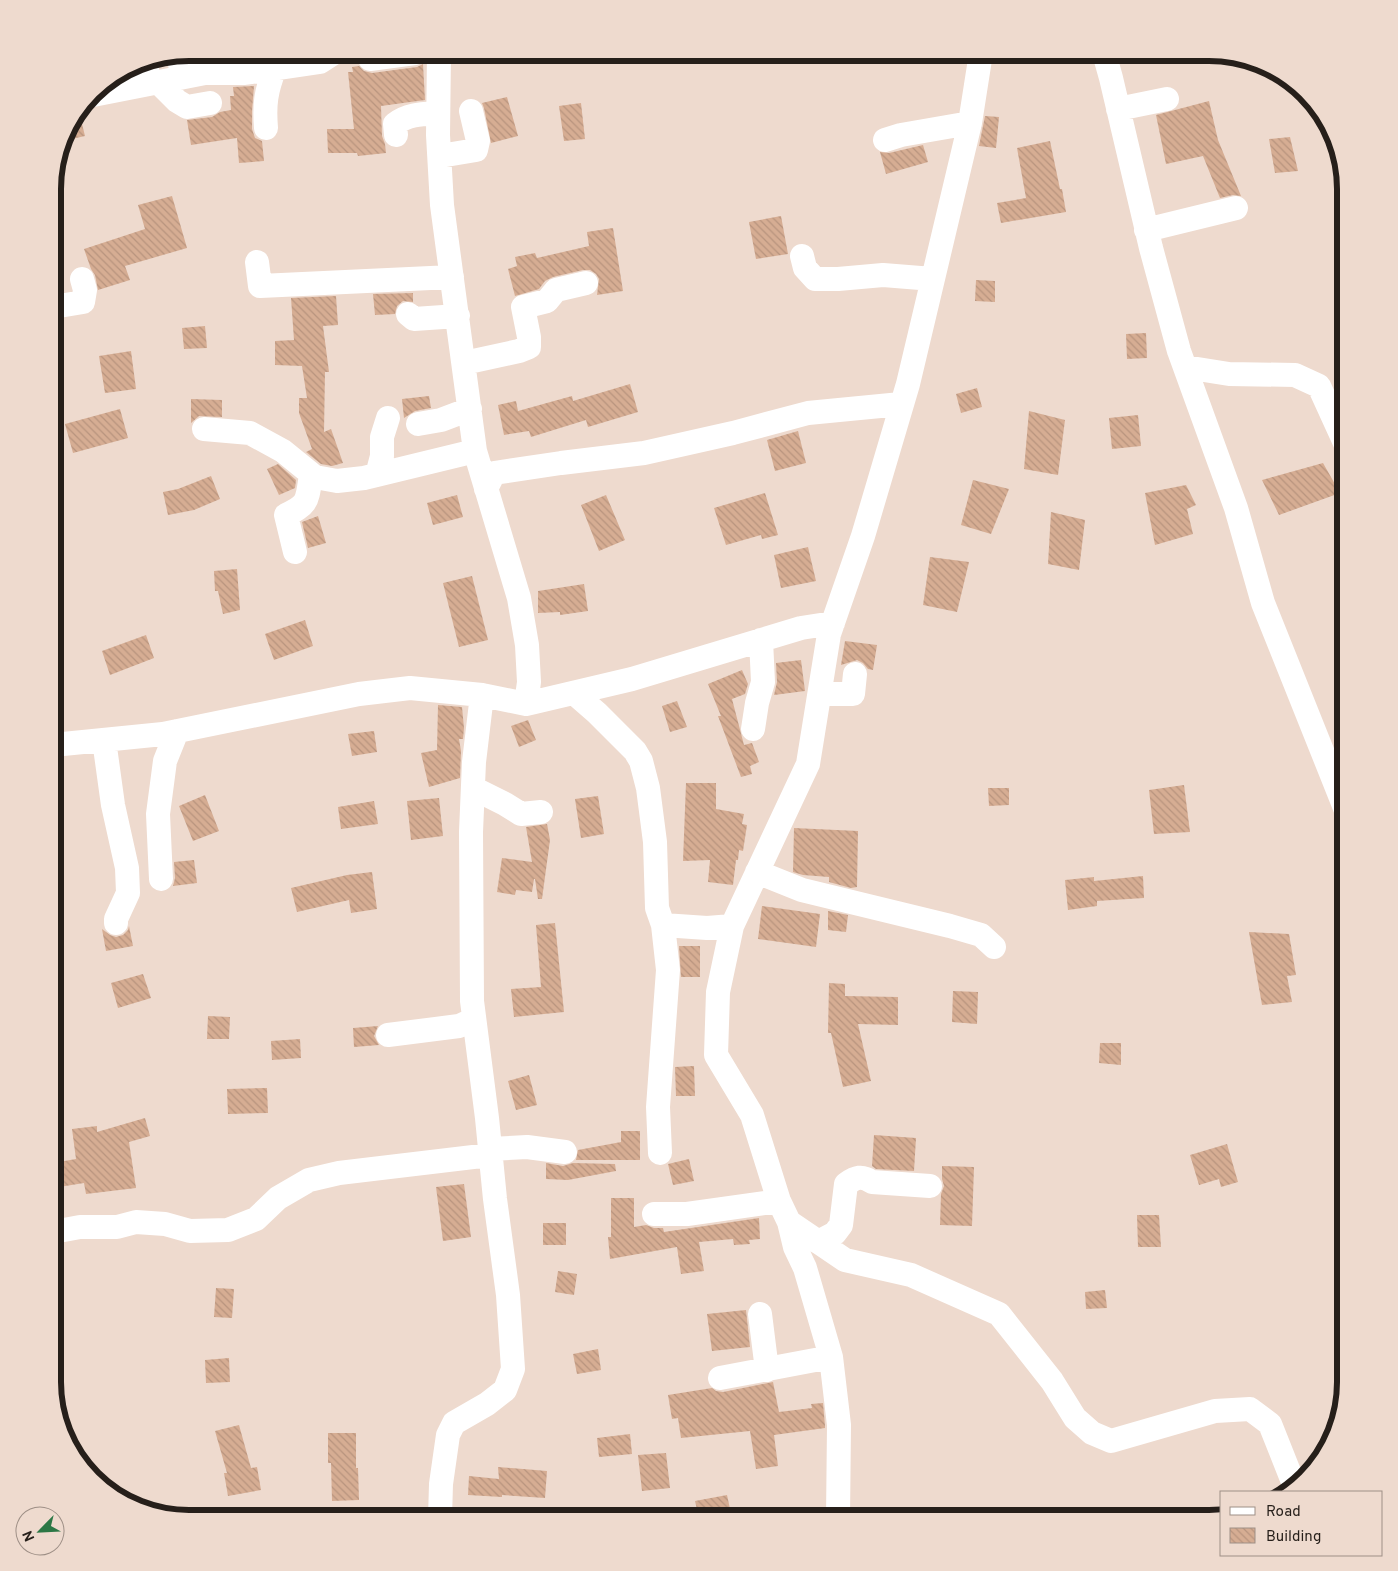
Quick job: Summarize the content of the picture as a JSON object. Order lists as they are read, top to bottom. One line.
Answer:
{"legend":["Road","Building"],"north":"bottom left"}
